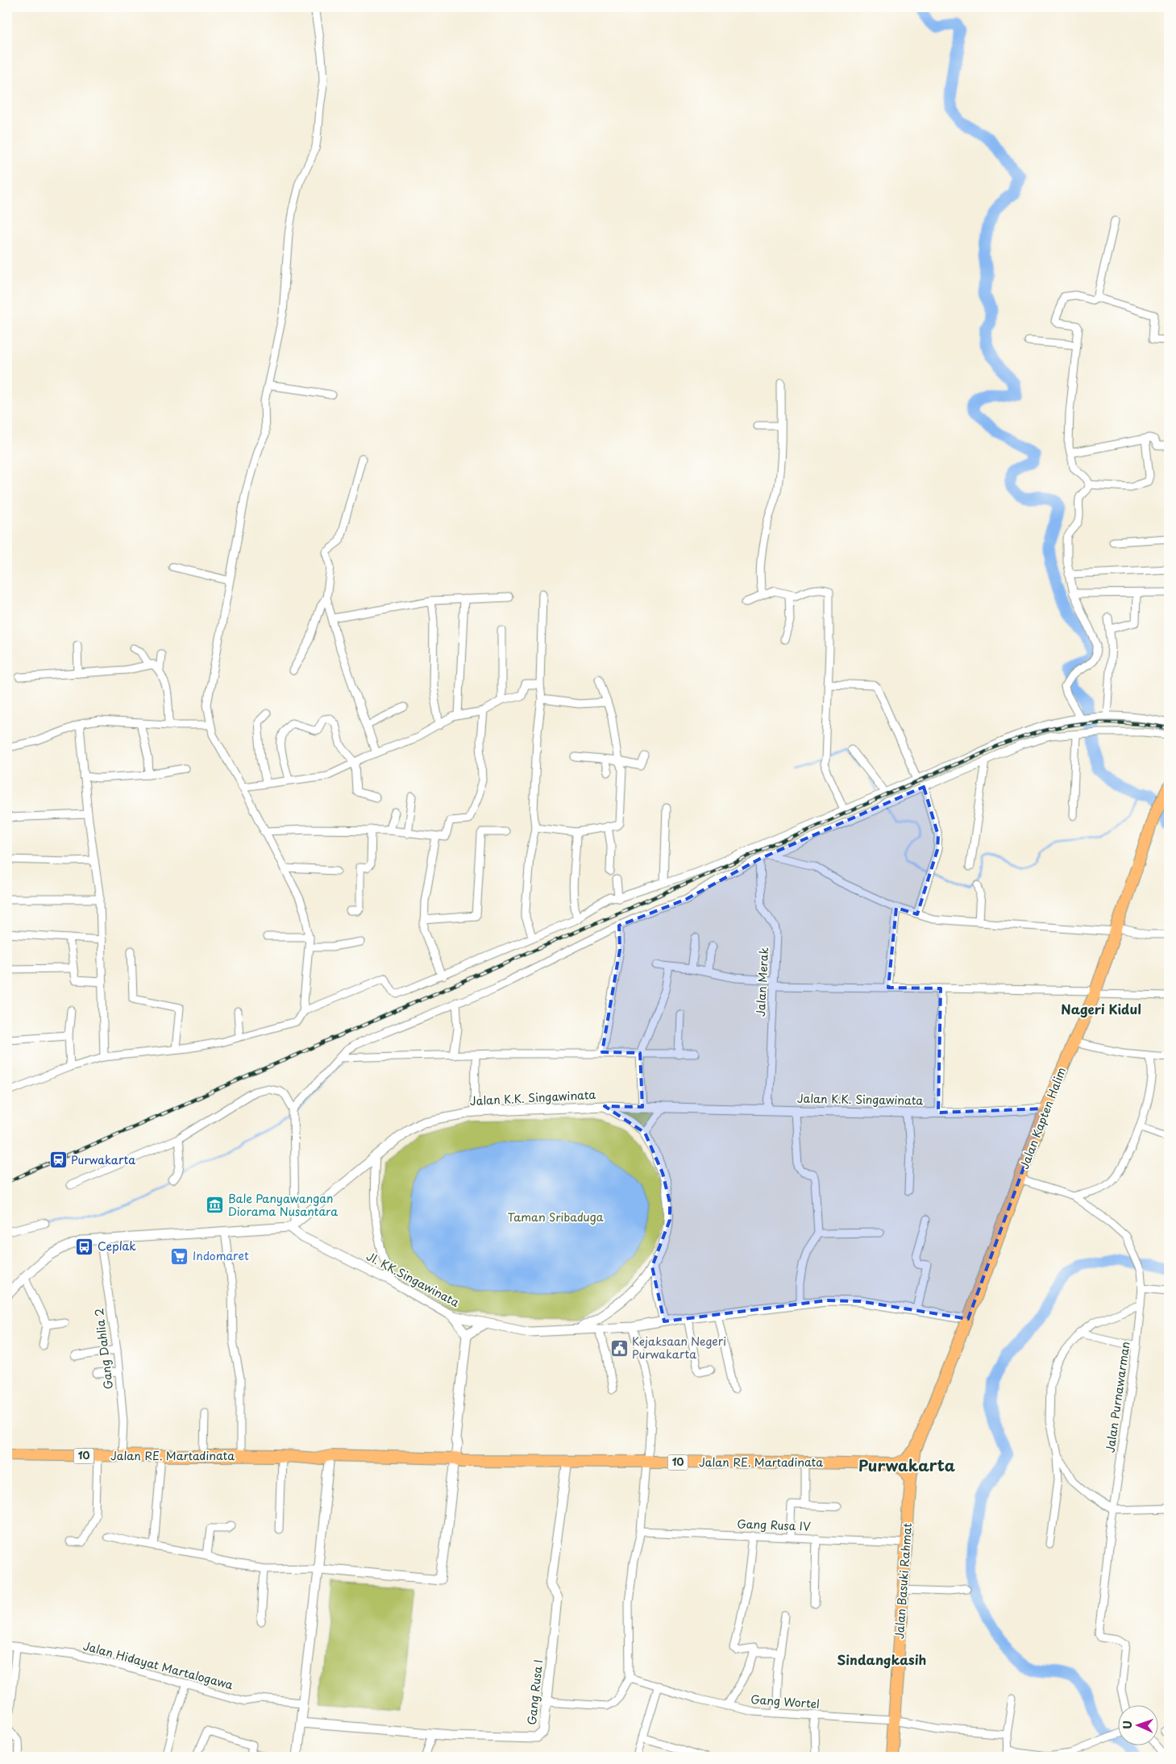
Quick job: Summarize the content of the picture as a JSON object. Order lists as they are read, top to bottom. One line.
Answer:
{"streets":{"main road":["Jalan Kapten Halim","10","Jalan RE. Martadinata","Jalan Basuki Rahmat"],"street":["Jalan Merak","Jalan K.K. Singawinata","Jl. KK.Singawinata","Gang Dahlia 2","Jalan Purnawarman","Gang Rusa IV","Jalan Hidayat Martalogawa","Gang Rusa I","Gang Wortel"]},"crossings":[["Jalan Merak","Jalan K.K. Singawinata"],["Jalan K.K. Singawinata","Jalan Kapten Halim"],["Jalan K.K. Singawinata","Jl. KK.Singawinata"],["Jalan Kapten Halim","Jl. KK.Singawinata"],["Jalan Kapten Halim","Jalan Basuki Rahmat"],["Gang Dahlia 2","Jalan RE. Martadinata"],["Jalan RE. Martadinata","Gang Rusa I"],["Gang Rusa IV","Jalan Basuki Rahmat"],["Jalan Basuki Rahmat","Gang Wortel"]],"districts":["Nageri Kidul","Purwakarta","Sindangkasih"],"parks":["Taman Sribaduga"],"places":{"station":["Purwakarta"],"museum":["Bale Panyawangan Diorama Nusantara"],"bus stop":["Ceplak"],"supermarket":["Indomaret"],"public building":["Kejaksaan Negeri Purwakarta"]},"north":"left"}
